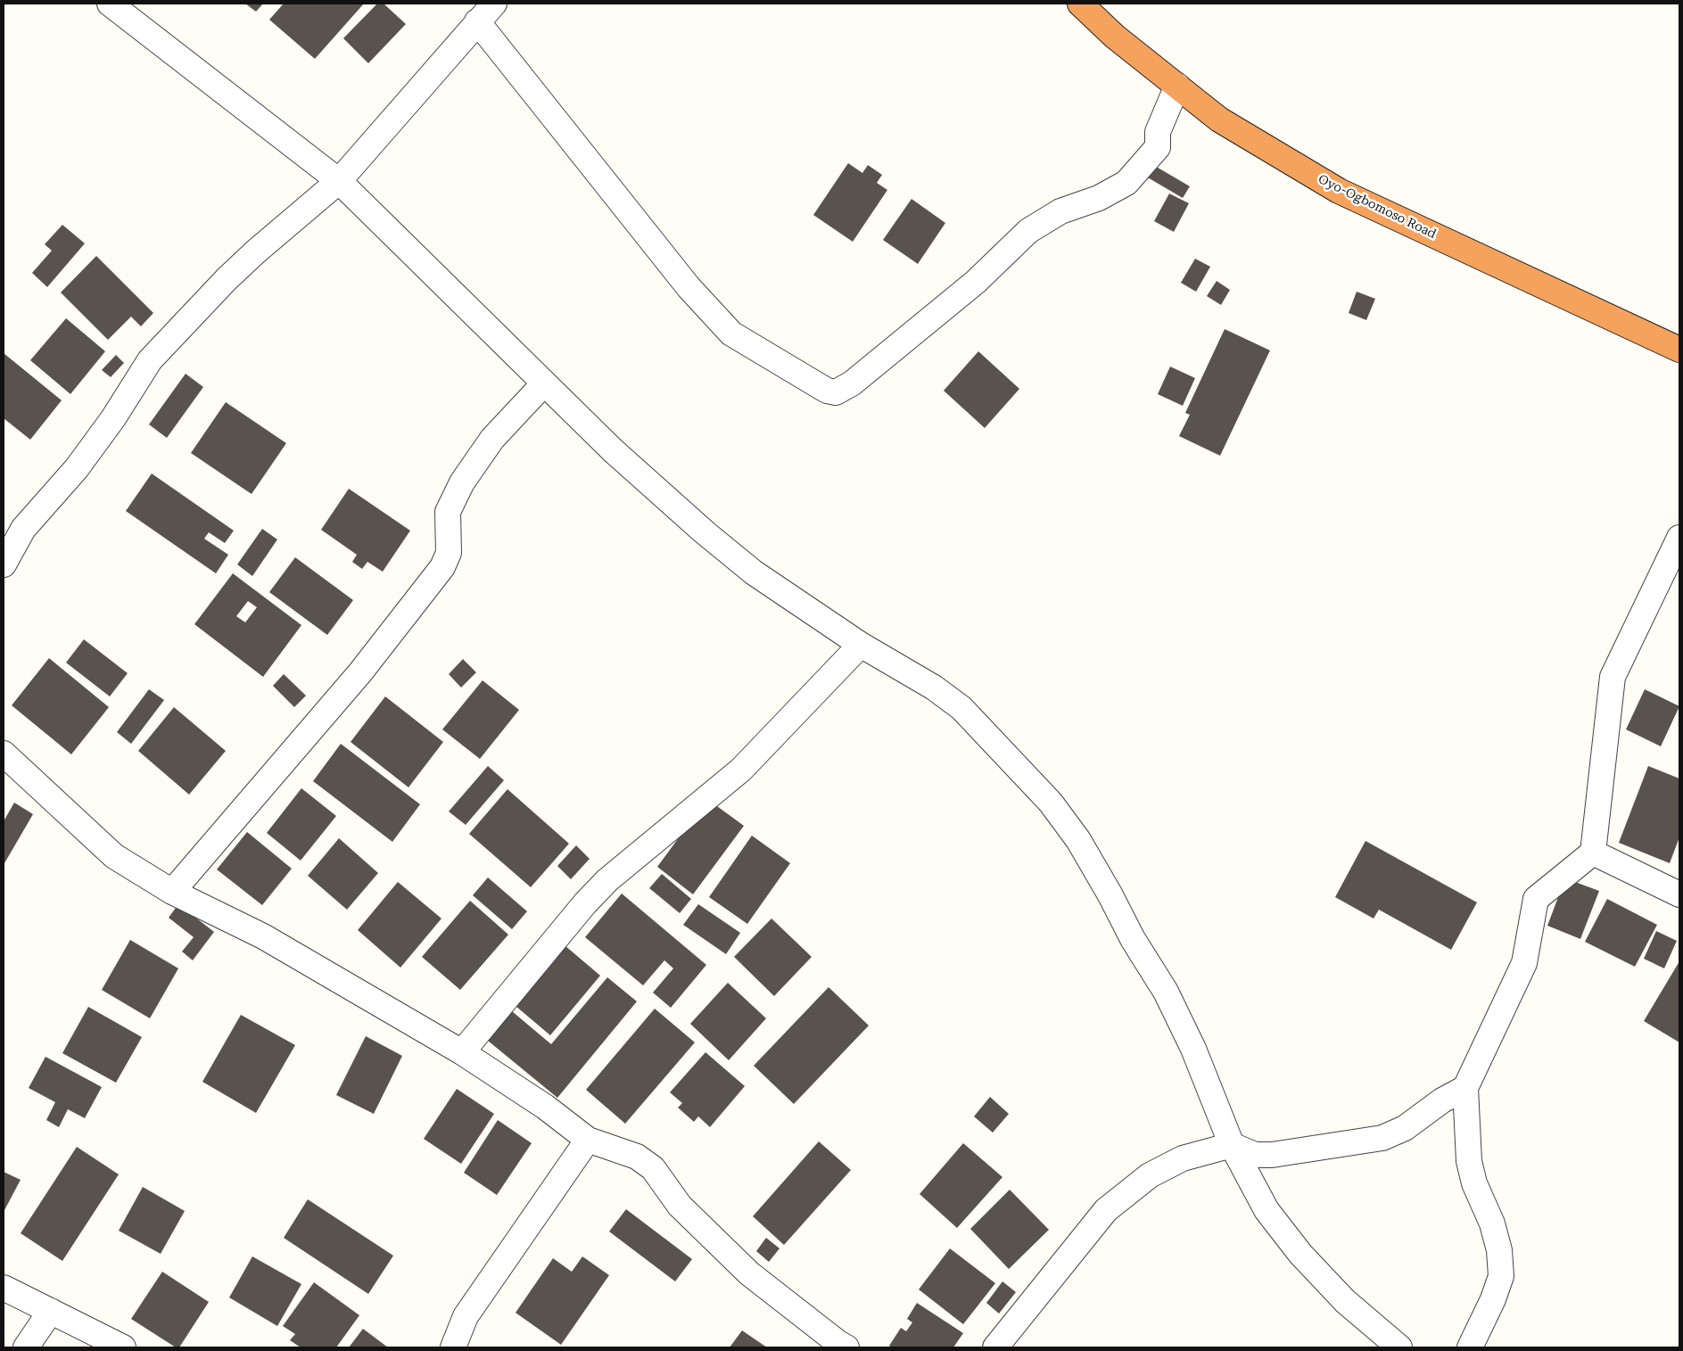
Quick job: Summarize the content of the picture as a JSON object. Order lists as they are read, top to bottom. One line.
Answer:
{"streets":{"highway":["Oyo-Ogbomoso Road"]}}
